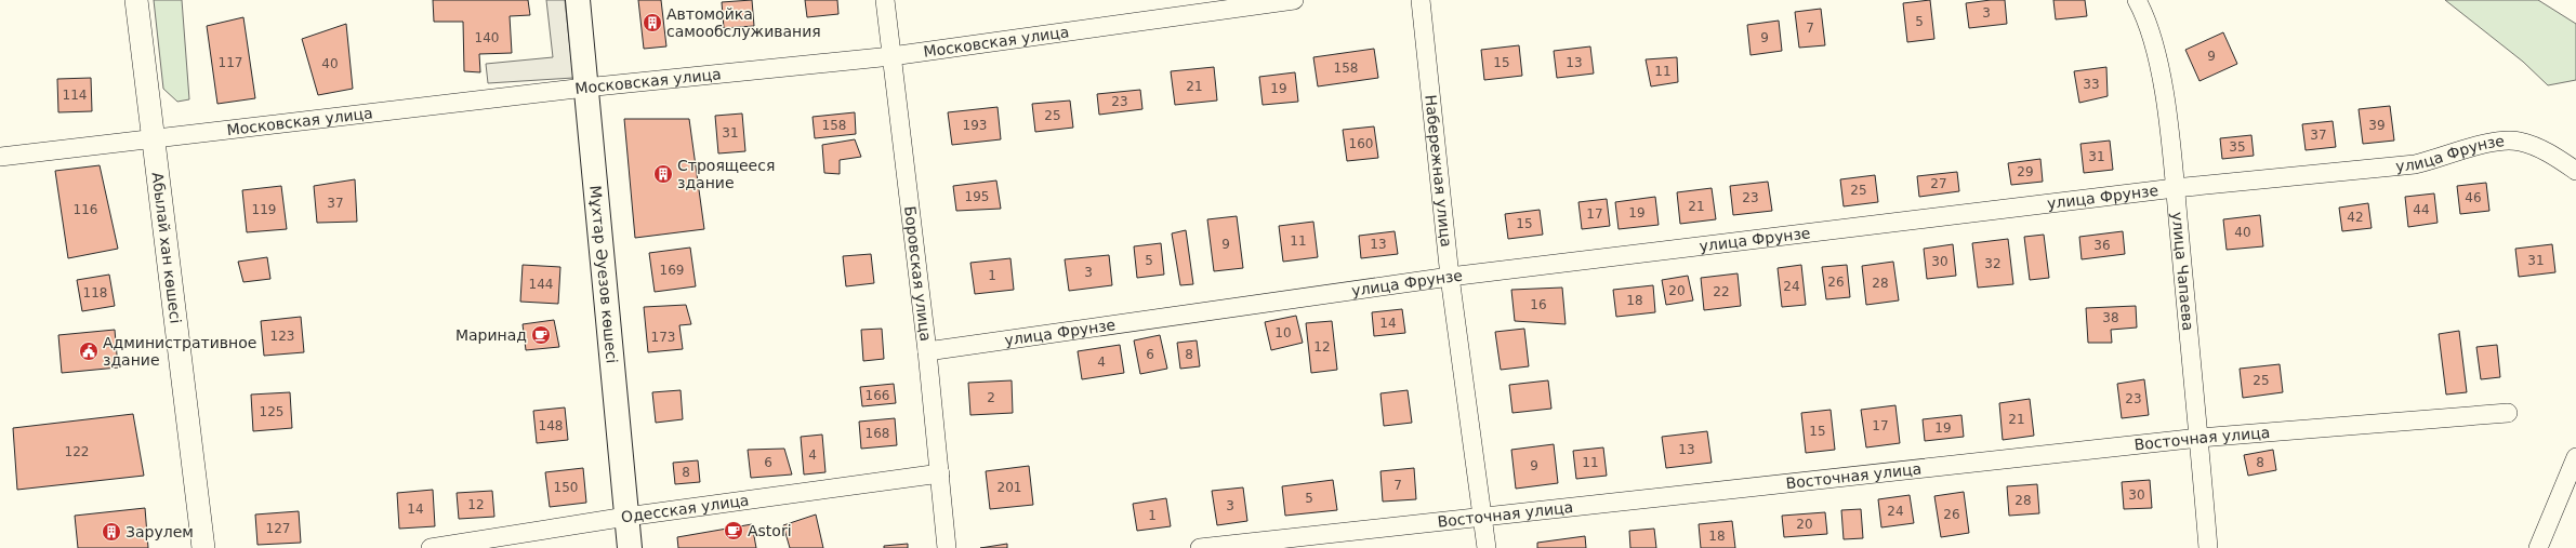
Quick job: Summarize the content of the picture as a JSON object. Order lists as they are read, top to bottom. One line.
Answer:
{"streets":{"main road":["Мұхтар Әуезов көшесі"],"street":["Московская улица","улица Фрунзе","Набережная улица","Абылай хан көшесі","улица Чапаева","Боровская улица","Восточная улица","Одесская улица"]},"crossings":[["Московская улица","Абылай хан көшесі"],["Московская улица","Боровская улица"],["Московская улица","Мұхтар Әуезов көшесі"],["улица Фрунзе","Набережная улица"],["улица Фрунзе","улица Чапаева"],["улица Фрунзе","Боровская улица"],["Набережная улица","Восточная улица"],["улица Чапаева","Восточная улица"],["Боровская улица","Одесская улица"],["Мұхтар Әуезов көшесі","Одесская улица"]],"places":{"building":["Автомойка самообслуживания","Строящееся здание","Зарулем"],"cafe":["Маринад","Astori"],"public building":["Административное здание"]},"house_numbers":["3","5","7","140","9","9","117","15","13","40","158","11","33","21","19","114","23","25","158","193","39","31","37","160","35","31","29","27","25","195","23","46","37","21","116","119","44","19","17","42","15","40","11","9","13","36","5","31","30","32","169","3","1","26","28","144","24","20","22","118","18","16","38","14","10","123","173","12","6","8","4","25","166","2","23","125","21","148","17","19","15","168","13","122","4","6","11","8","9","8","7","150","201","30","5","28","12","3","14","24","26","1","20","127","18"]}
